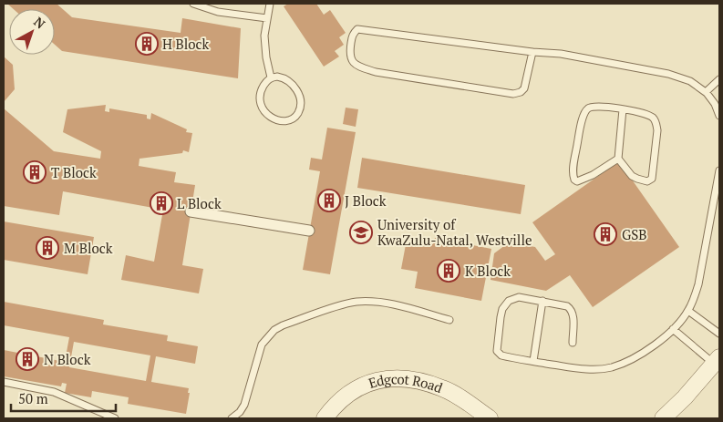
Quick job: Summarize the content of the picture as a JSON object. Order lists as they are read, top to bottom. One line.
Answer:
{"streets":{"street":["Edgcot Road"]},"places":{"building":["H Block","T Block","J Block","L Block","GSB","M Block","K Block","N Block"],"school or university":["University of KwaZulu-Natal, Westville"]},"scale_bar":"50 m","north":"top right"}
